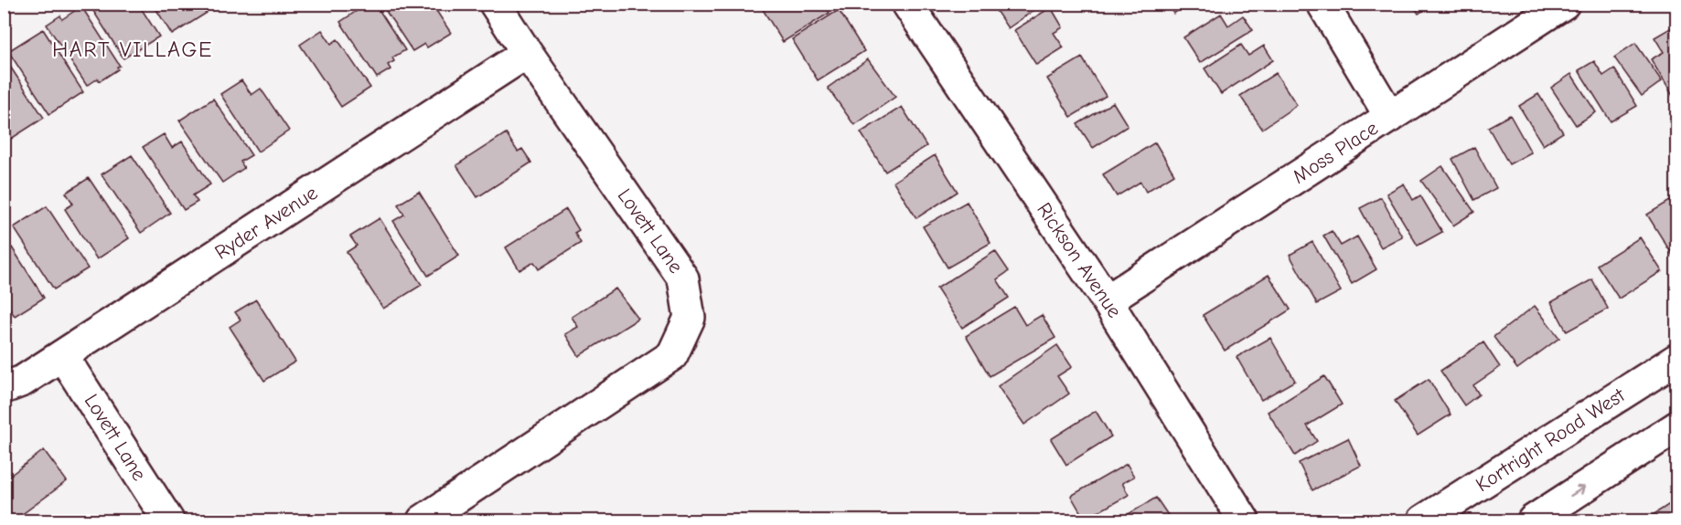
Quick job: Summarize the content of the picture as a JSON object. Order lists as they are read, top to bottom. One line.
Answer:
{"streets":{"street":["Moss Place","Ryder Avenue","Lovett Lane","Rickson Avenue","Kortright Road West"]},"crossings":[["Moss Place","Rickson Avenue"],["Ryder Avenue","Lovett Lane"]],"districts":["HART VILLAGE"]}
